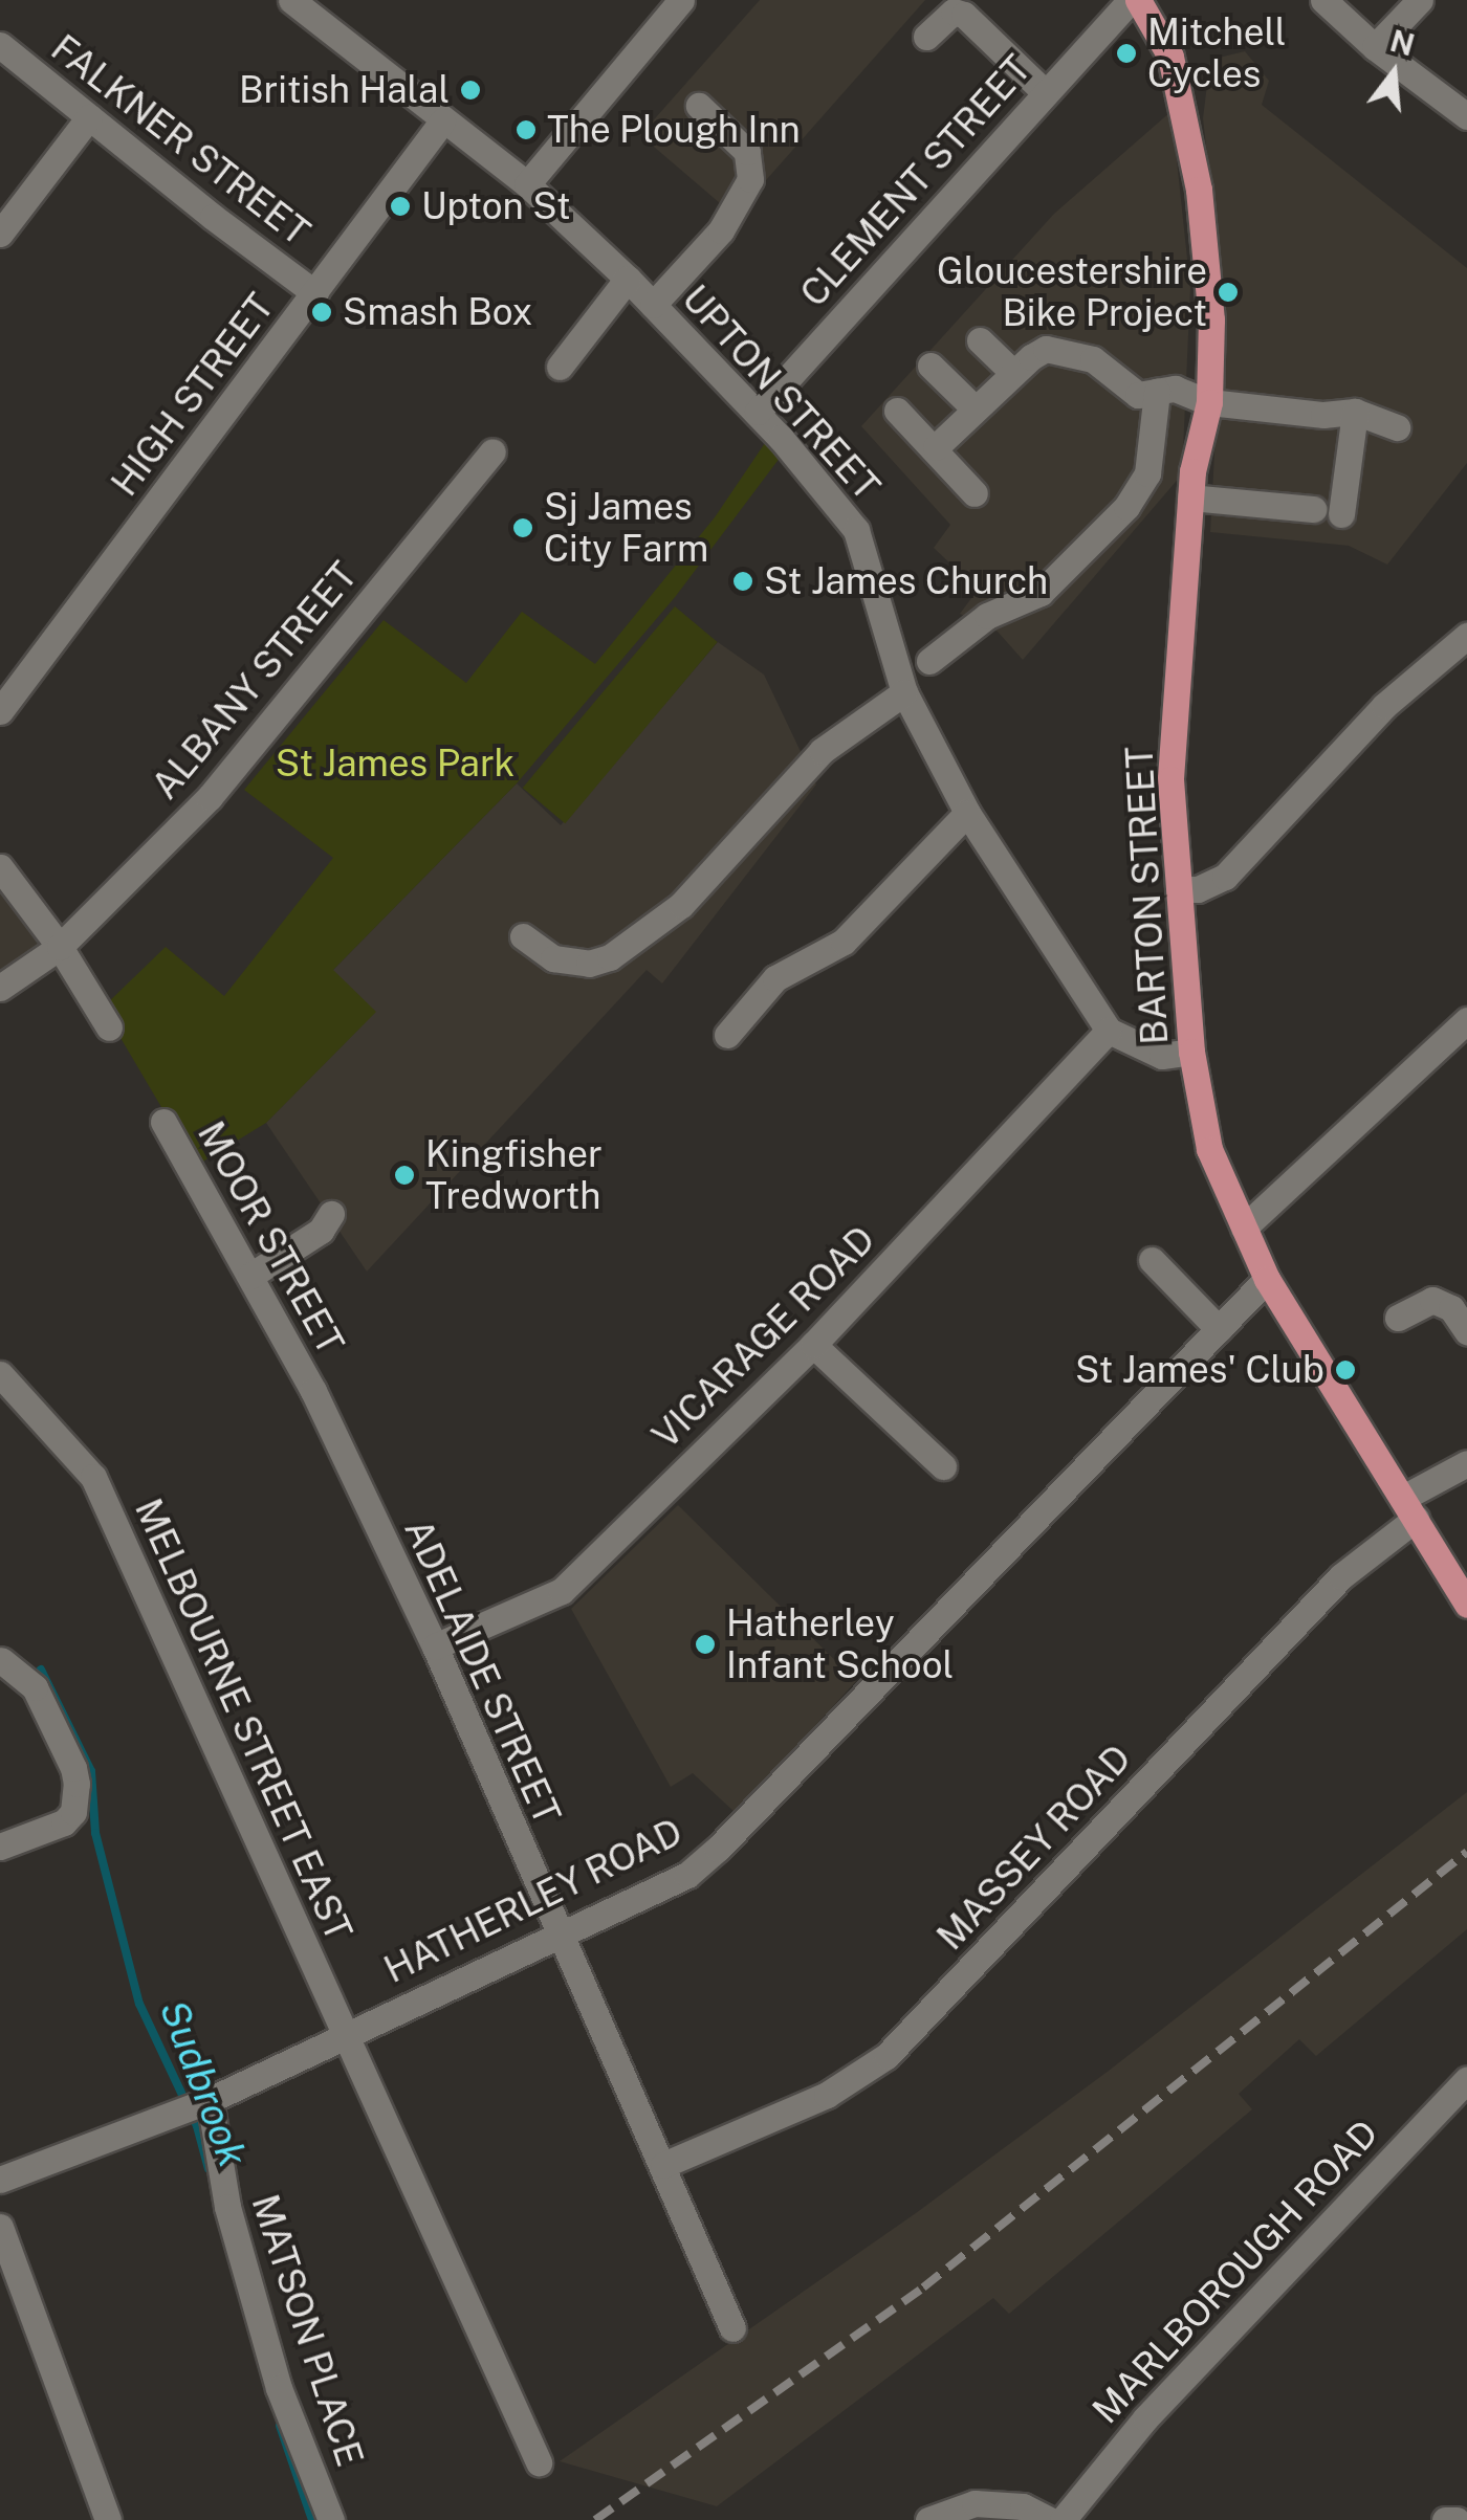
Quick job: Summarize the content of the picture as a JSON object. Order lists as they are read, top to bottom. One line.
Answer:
{"streets":{"main road":["BARTON STREET"],"street":["FALKNER STREET","CLEMENT STREET","UPTON STREET","HIGH STREET","ALBANY STREET","MOOR STREET","VICARAGE ROAD","ADELAIDE STREET","MELBOURNE STREET EAST","MASSEY ROAD","HATHERLEY ROAD","MARLBOROUGH ROAD","MATSON PLACE"]},"crossings":[["FALKNER STREET","HIGH STREET"],["CLEMENT STREET","UPTON STREET"],["CLEMENT STREET","BARTON STREET"],["UPTON STREET","HIGH STREET"],["UPTON STREET","VICARAGE ROAD"],["BARTON STREET","MASSEY ROAD"],["BARTON STREET","HATHERLEY ROAD"],["MOOR STREET","ADELAIDE STREET"],["VICARAGE ROAD","ADELAIDE STREET"],["ADELAIDE STREET","MASSEY ROAD"],["ADELAIDE STREET","HATHERLEY ROAD"],["MELBOURNE STREET EAST","HATHERLEY ROAD"],["HATHERLEY ROAD","MATSON PLACE"]],"water":["Sudbrook"],"parks":["St James Park"],"places":["Mitchell Cycles","British Halal","The Plough Inn","Upton St","Gloucestershire Bike Project","Smash Box","Sj James City Farm","St James Church","Kingfisher Tredworth","St James' Club","Hatherley Infant School"],"north":"top"}
